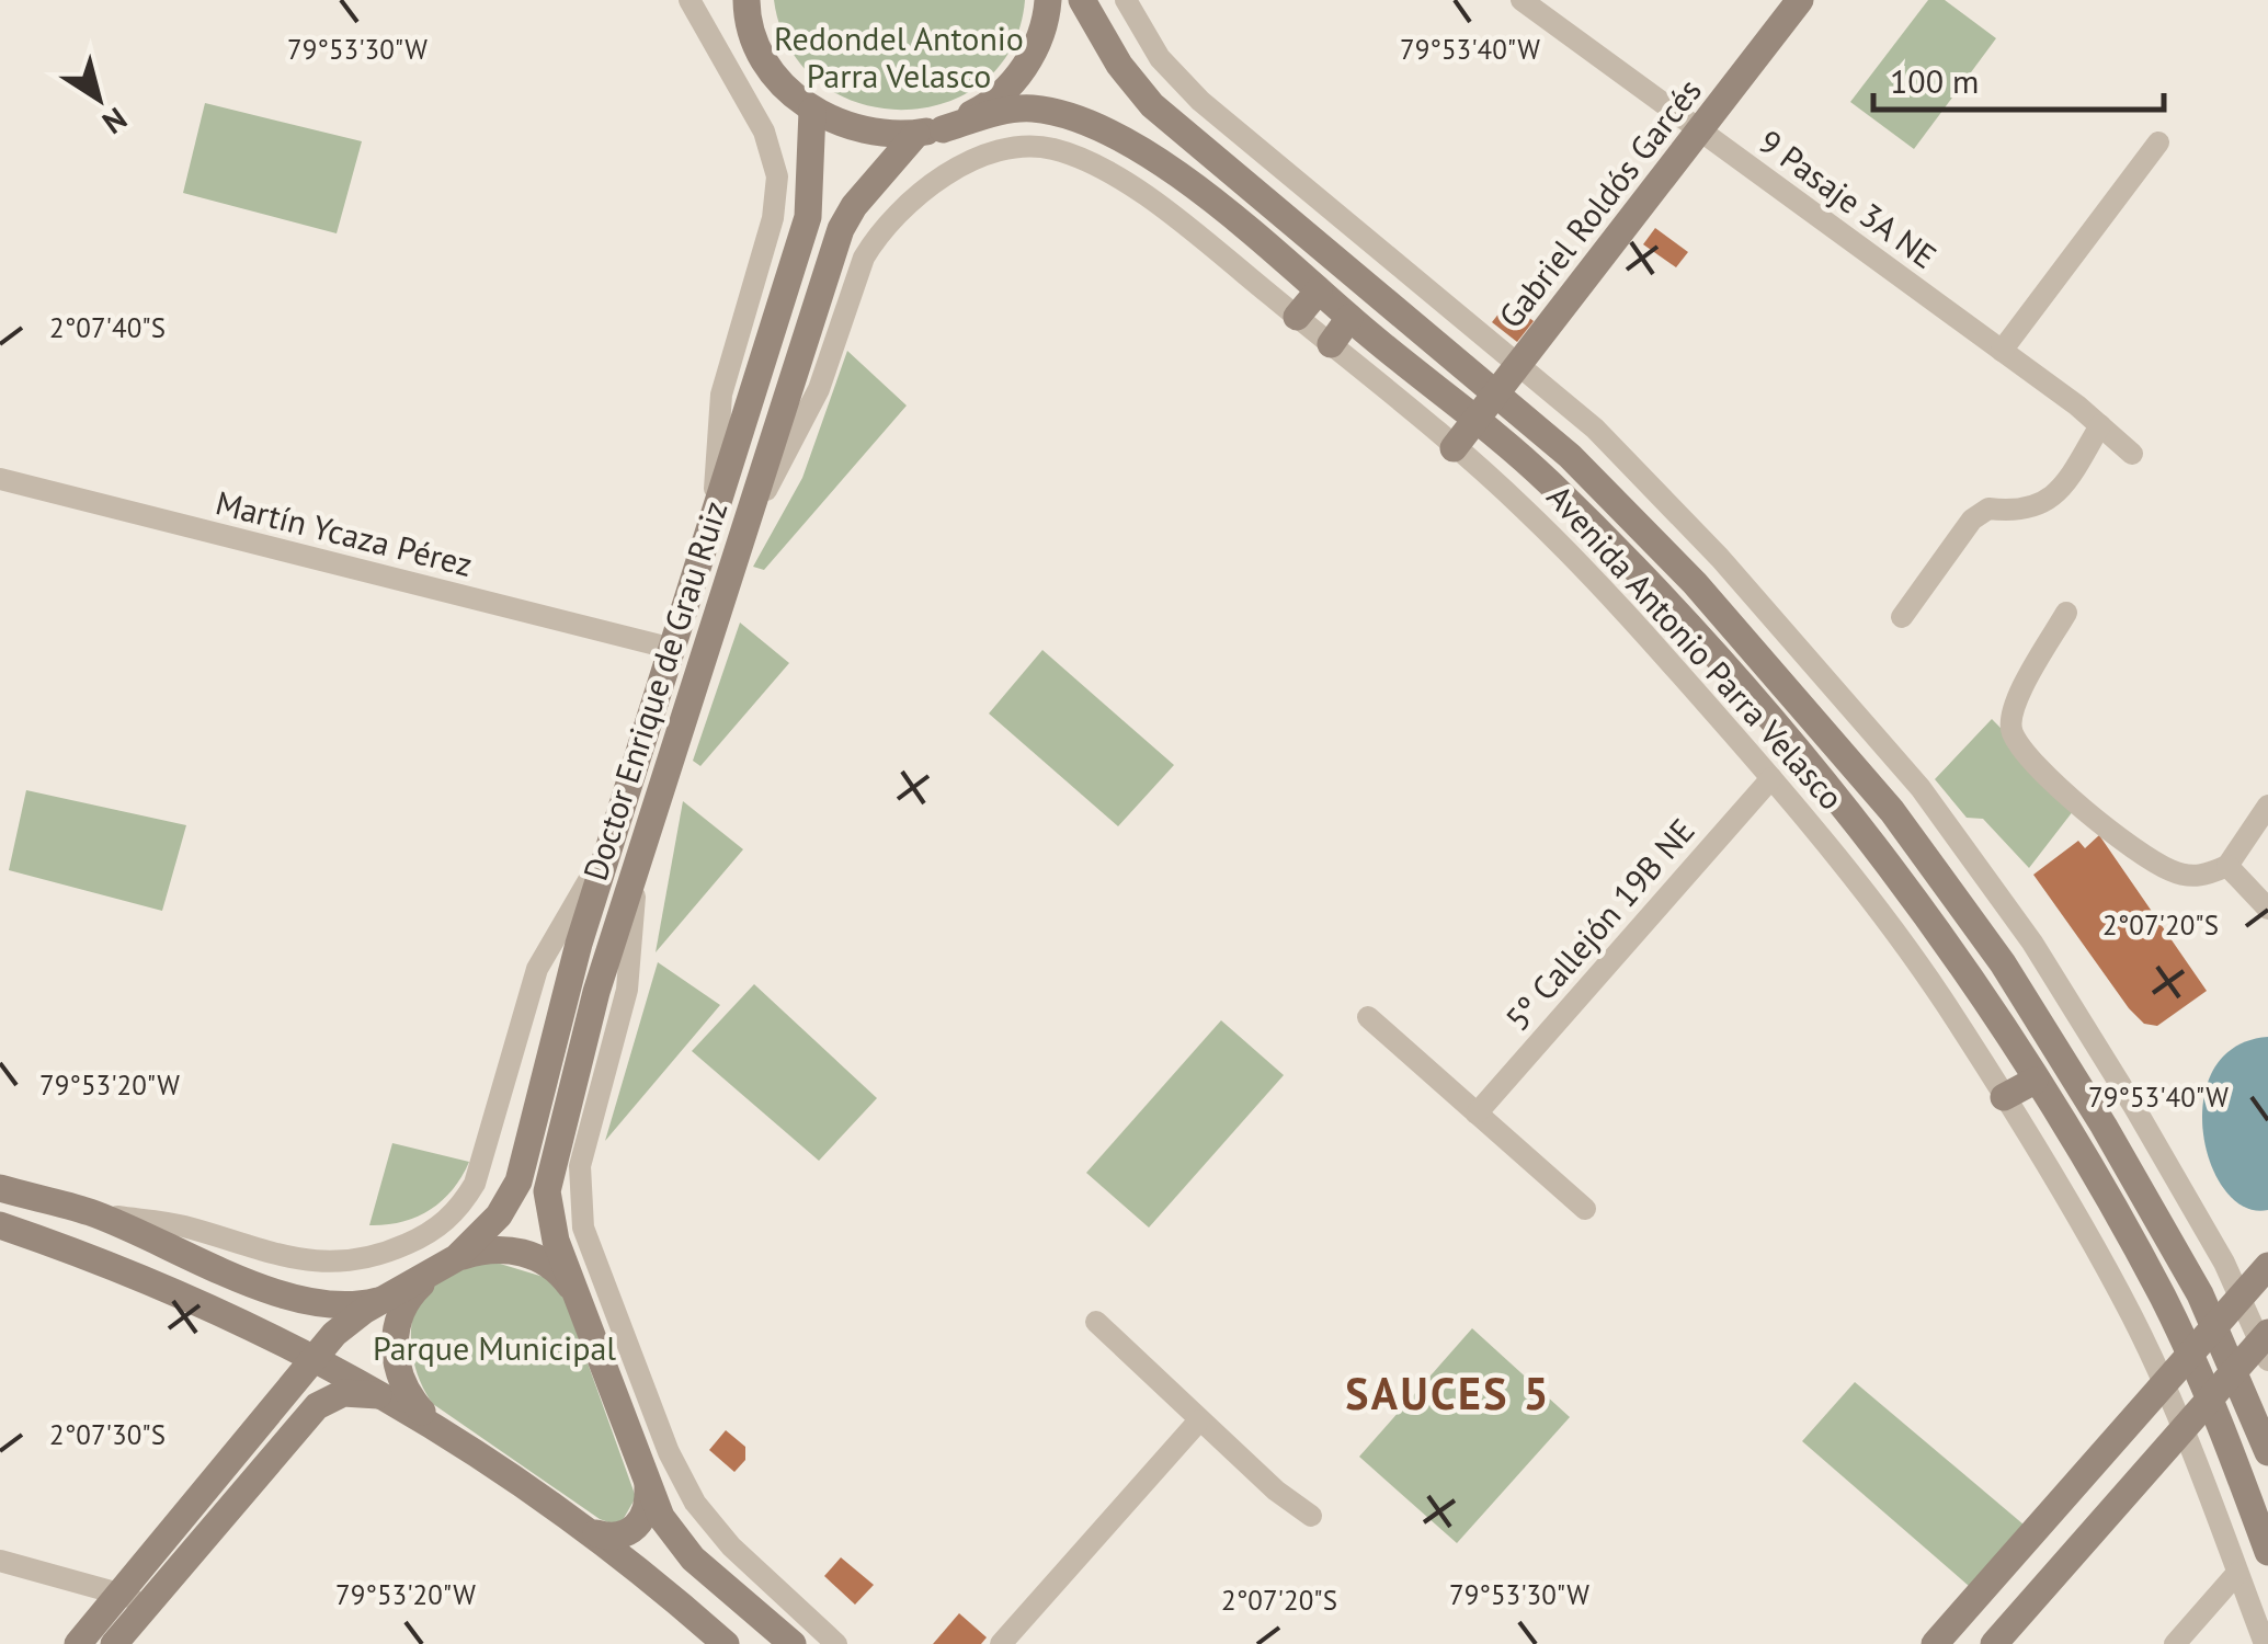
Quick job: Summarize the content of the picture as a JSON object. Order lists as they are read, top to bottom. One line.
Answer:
{"streets":{"street":["9 Pasaje 3A NE","Gabriel Roldós Garcés","Martín Ycaza Pérez","Avenida Antonio Parra Velasco","Doctor Enrique de Grau Ruiz","5º Callejón 19B NE"]},"crossings":[["9 Pasaje 3A NE","Gabriel Roldós Garcés"],["Gabriel Roldós Garcés","Avenida Antonio Parra Velasco"],["Martín Ycaza Pérez","Doctor Enrique de Grau Ruiz"],["Avenida Antonio Parra Velasco","Doctor Enrique de Grau Ruiz"],["Avenida Antonio Parra Velasco","5º Callejón 19B NE"]],"districts":["SAUCES 5"],"parks":["Redondel Antonio Parra Velasco","Parque Municipal"],"scale_bar":"100 m","north":"bottom right","coordinates":["79°53'30\"W","79°53'40\"W","2°07'40\"S","2°07'20\"S","79°53'20\"W","2°07'30\"S"]}
